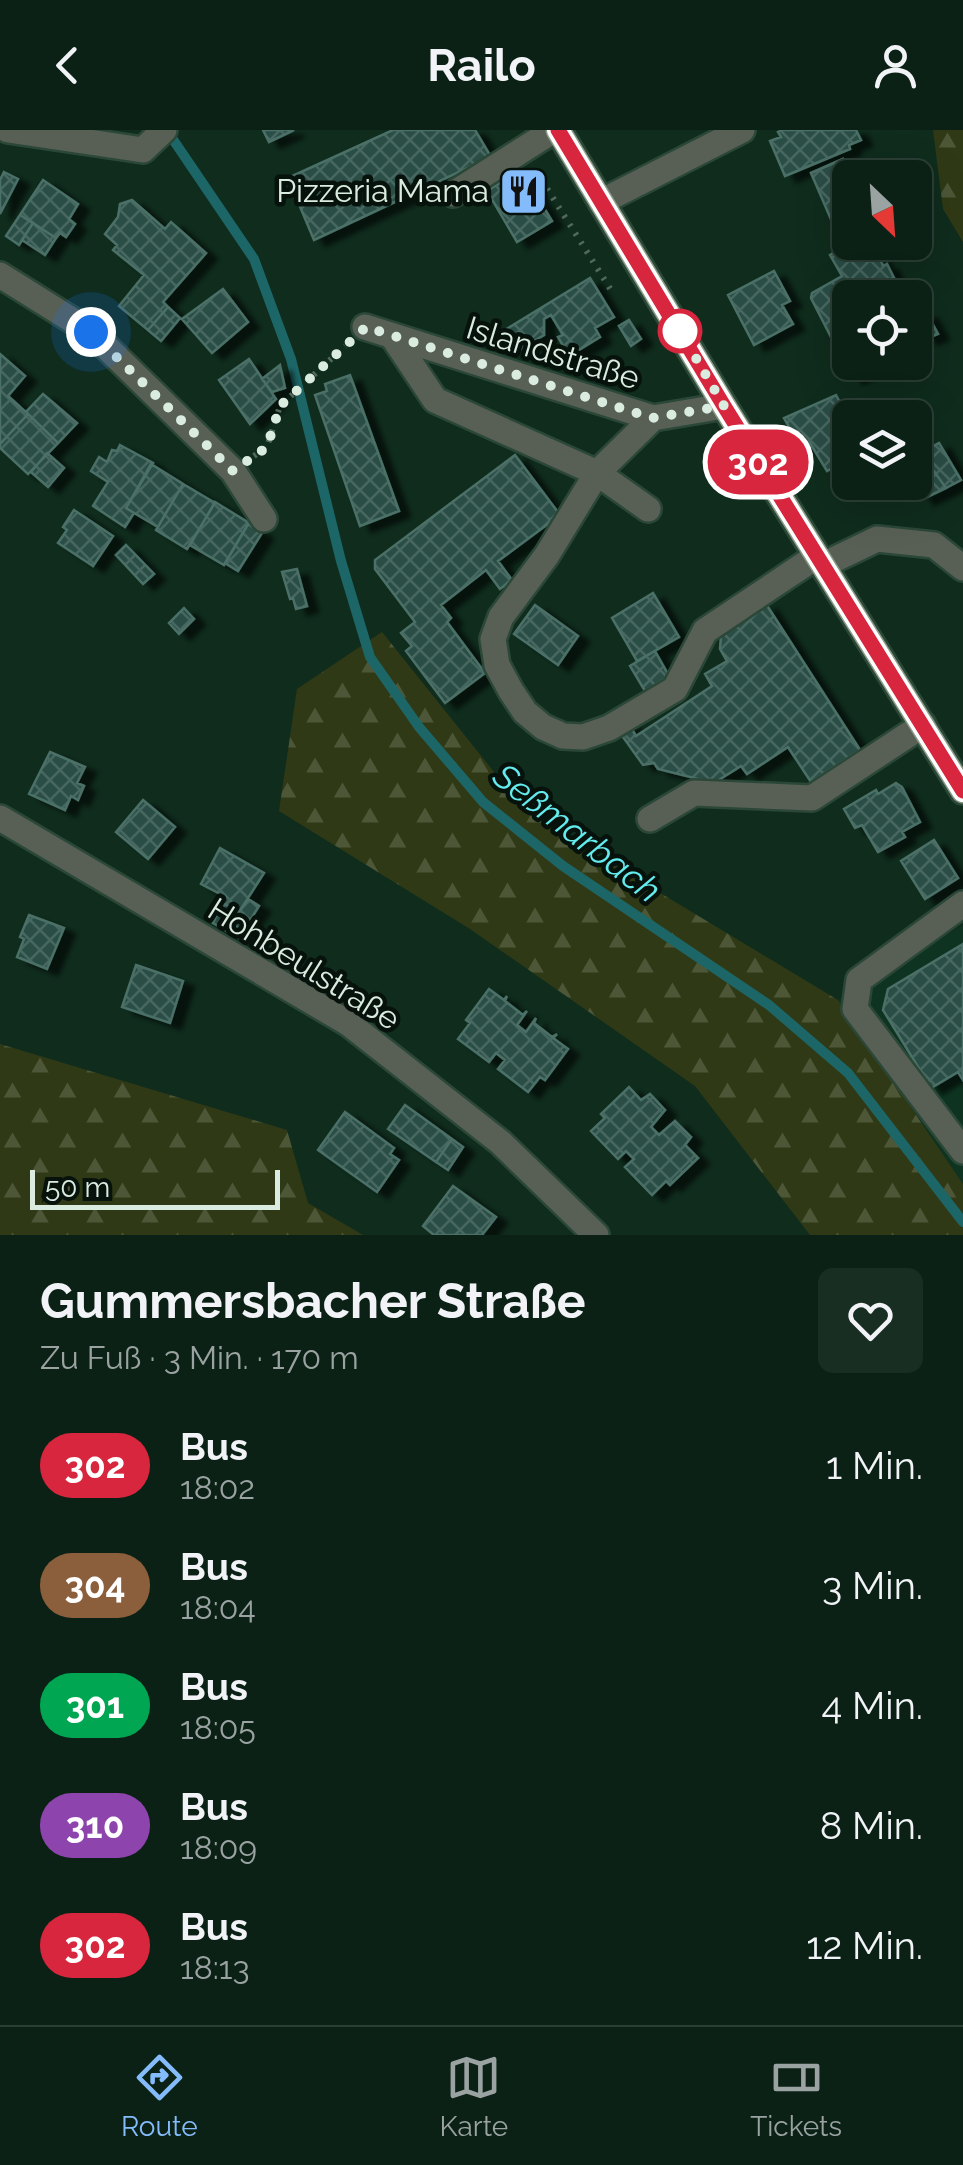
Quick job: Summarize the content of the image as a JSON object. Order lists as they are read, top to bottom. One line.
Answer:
{"streets":{"street":["Islandstraße","Hohbeulstraße"]},"water":["Seßmarbach"],"places":{"restaurant":["Pizzeria Mama"]},"lines":["bus line 302"],"scale_bar":"50 m","north":"bottom right","page":{"header":"Railo","on_map":"302","scale":"50 m","heading":["Gummersbacher Straße","Zu Fuß · 3 Min. · 170 m"],"list":[{"mark":"302","name":"Bus","note":"18:02","value":"1 Min."},{"mark":"304","name":"Bus","note":"18:04","value":"3 Min."},{"mark":"301","name":"Bus","note":"18:05","value":"4 Min."},{"mark":"310","name":"Bus","note":"18:09","value":"8 Min."},{"mark":"302","name":"Bus","note":"18:13","value":"12 Min."}],"tabs":["Route","Karte","Tickets"]}}
